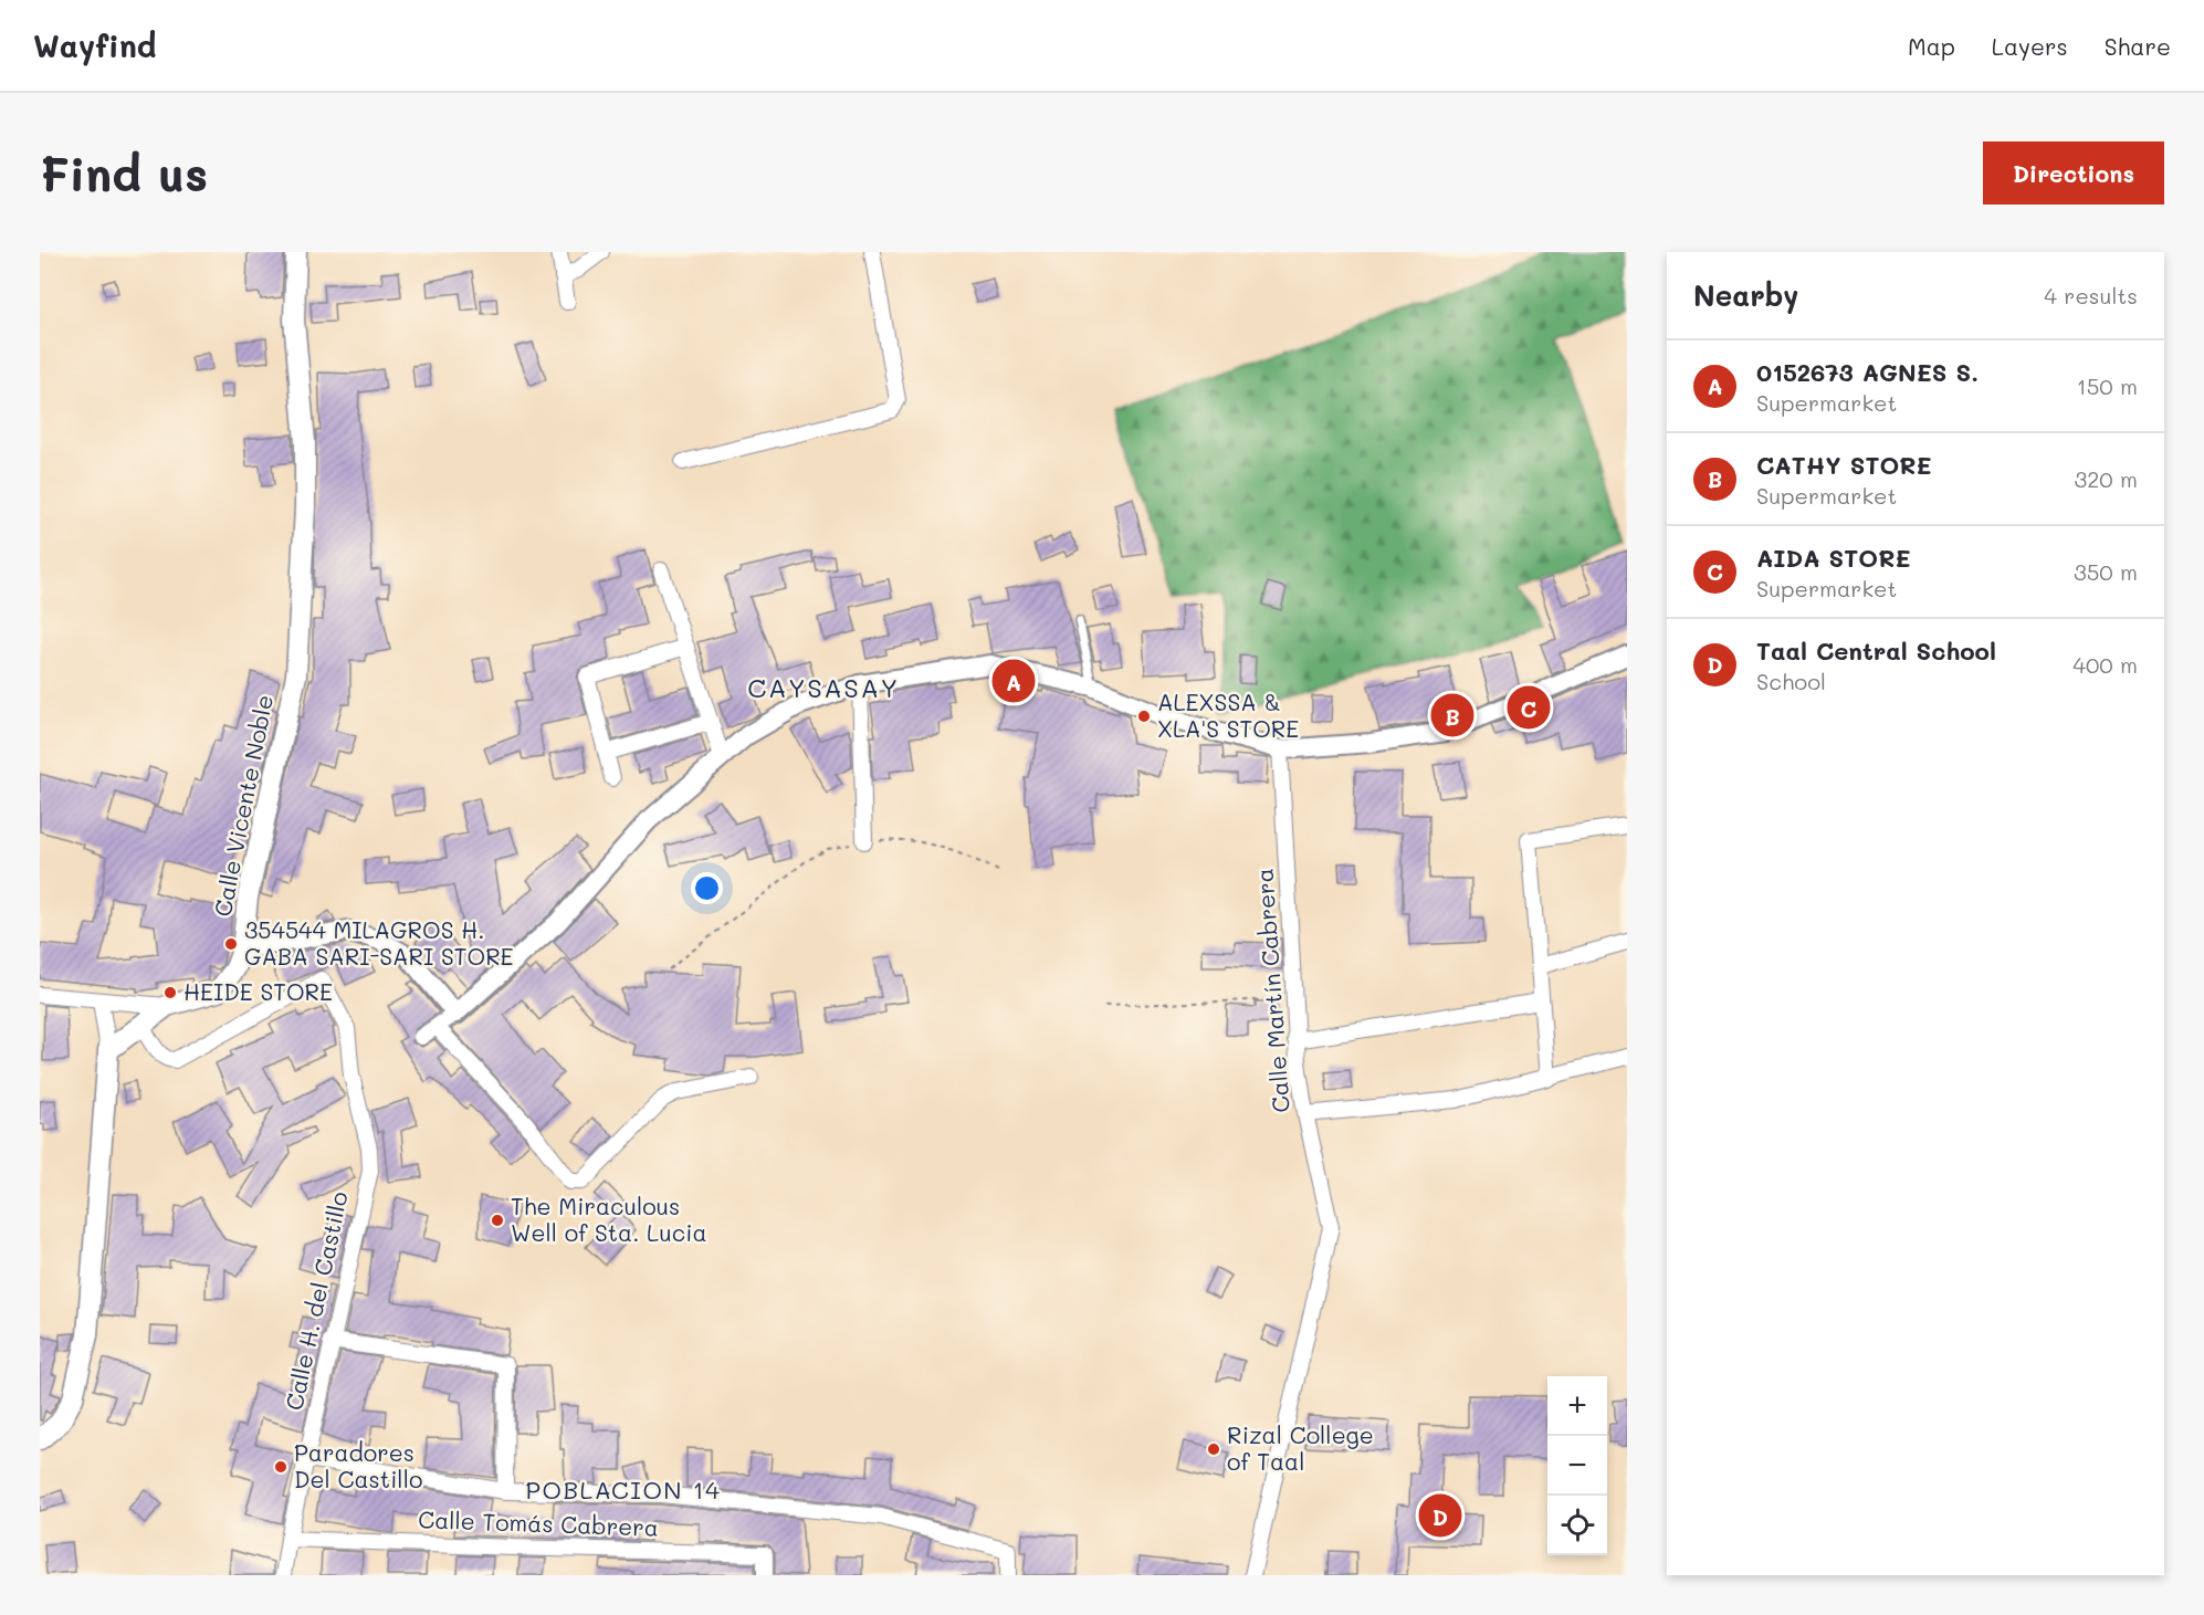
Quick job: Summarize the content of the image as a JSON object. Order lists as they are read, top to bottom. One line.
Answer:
{"streets":{"main road":["Calle Vicente Noble"],"street":["Calle Martín Cabrera","Calle H. del Castillo","Calle Tomás Cabrera"]},"crossings":[["Calle Vicente Noble","Calle H. del Castillo"],["Calle H. del Castillo","Calle Tomás Cabrera"]],"districts":["CAYSASAY","POBLACION 14"],"places":["ALEXSSA & XLA'S STORE","354544 MILAGROS H. GABA SARI-SARI STORE","HEIDE STORE","The Miraculous Well of Sta. Lucia","Rizal College of Taal","Paradores Del Castillo"],"page":{"header":"Wayfind","nav":["Map","Layers","Share"],"buttons":"Directions","title":"Find us","heading":["Nearby","4 results"],"list":[{"mark":"A","name":"0152673 AGNES S.","note":"Supermarket","value":"150 m"},{"mark":"B","name":"CATHY STORE","note":"Supermarket","value":"320 m"},{"mark":"C","name":"AIDA STORE","note":"Supermarket","value":"350 m"},{"mark":"D","name":"Taal Central School","note":"School","value":"400 m"}],"pins":["A","C","B","D"],"map_buttons":["+","−"]}}
